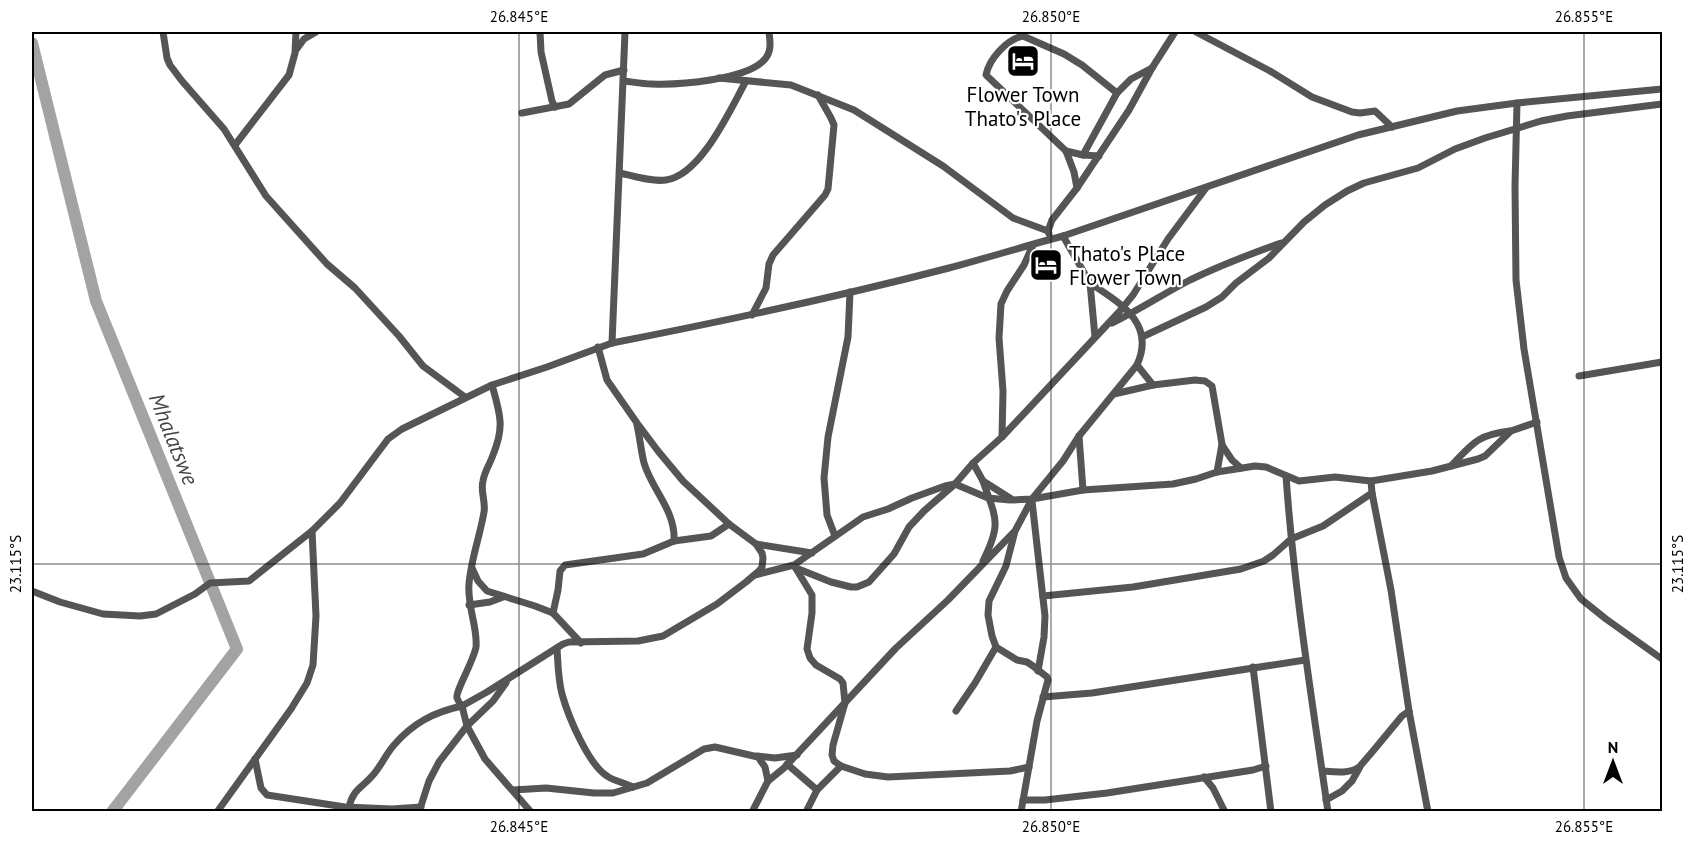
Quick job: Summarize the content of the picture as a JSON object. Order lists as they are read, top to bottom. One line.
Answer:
{"water":["Mhalatswe"],"places":{"hotel":["Flower Town Thato's Place","Thato's Place Flower Town"]},"north":"top","coordinates":["26.845°E","26.850°E","26.855°E","23.115°S"]}
